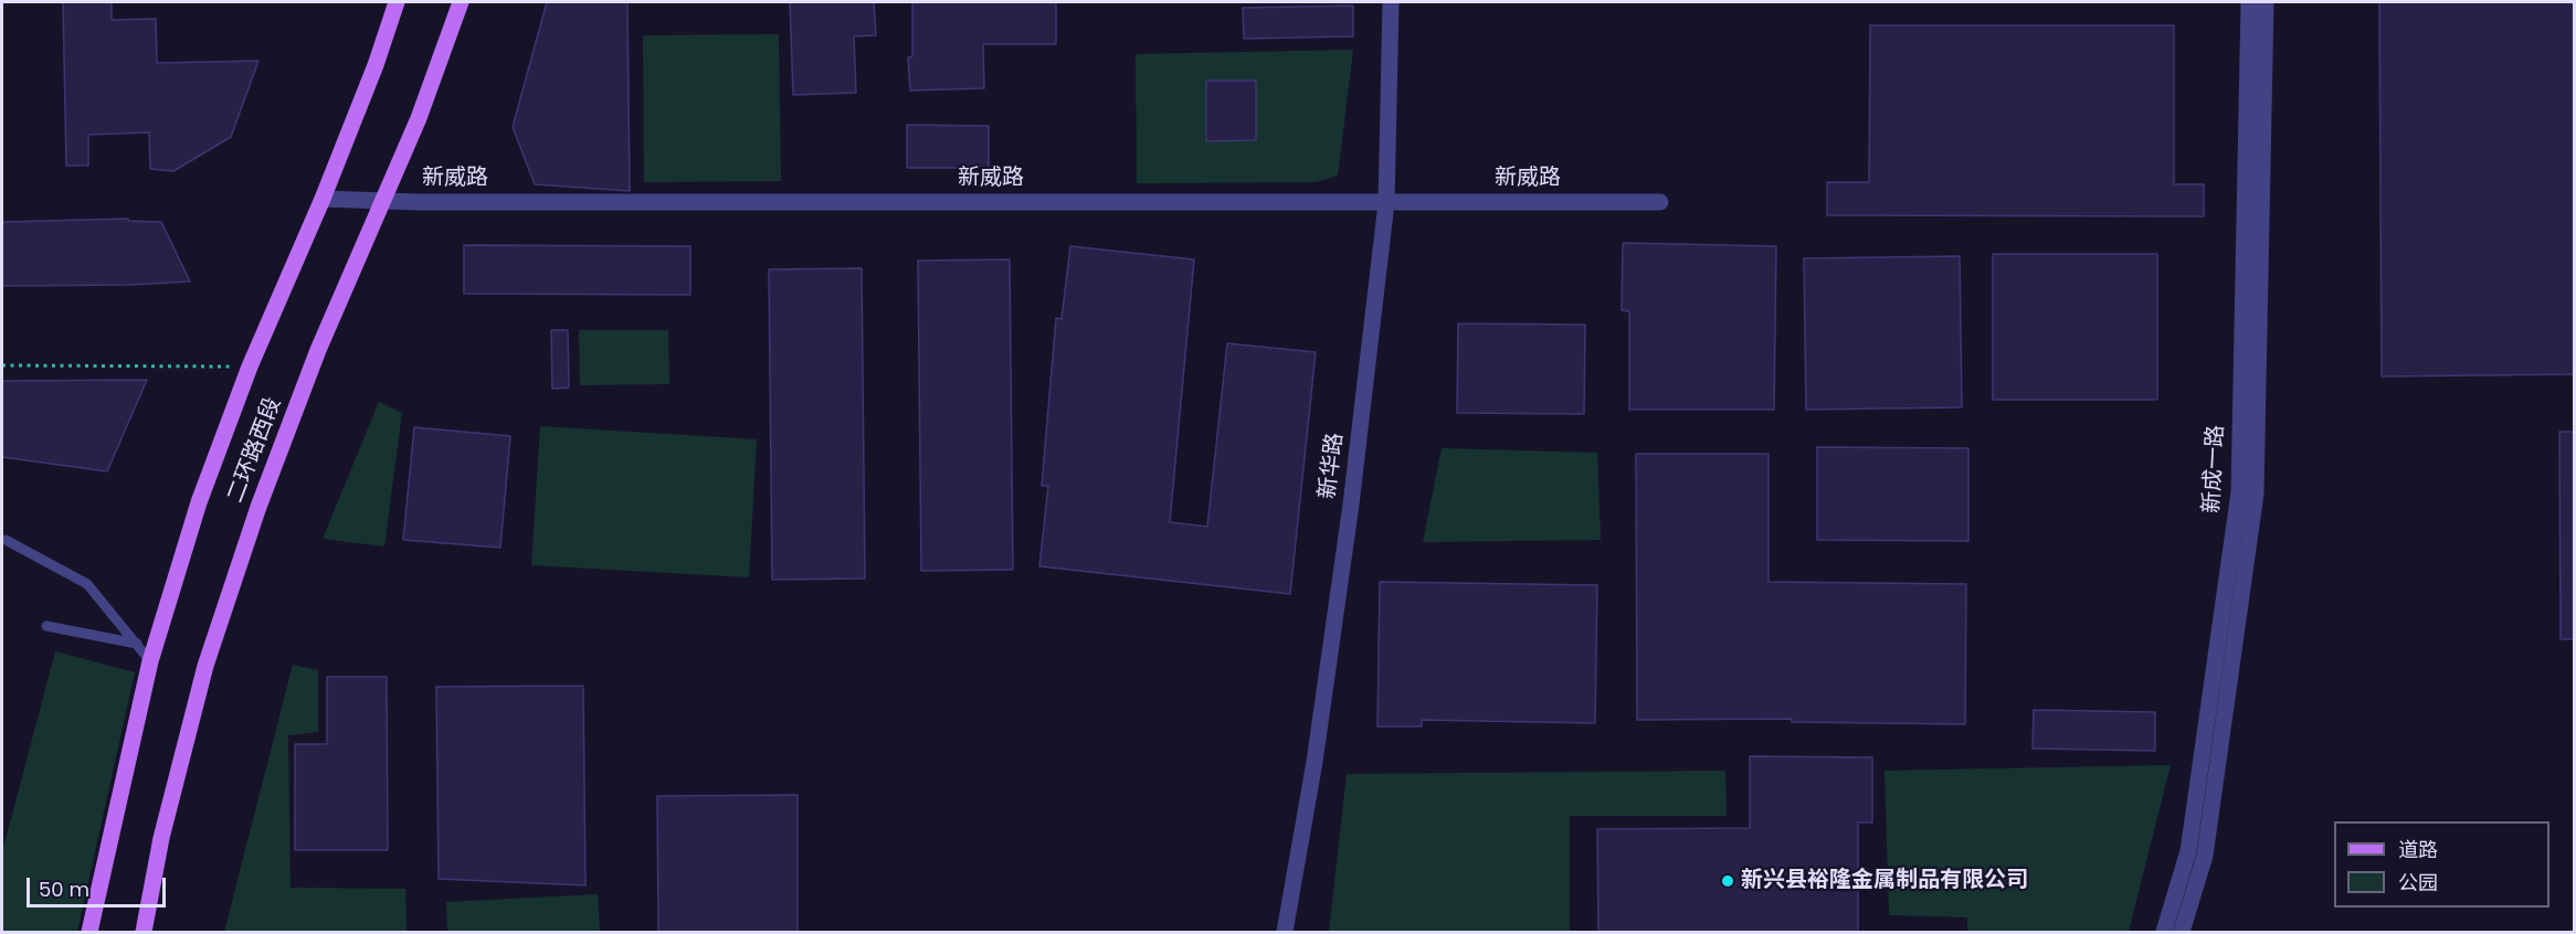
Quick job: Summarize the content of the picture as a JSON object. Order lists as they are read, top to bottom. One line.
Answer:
{"streets":{"main road":["二环路西段"],"street":["新威路","新华路","新成一路"]},"crossings":[["新威路","二环路西段"],["新威路","新华路"]],"places":["新兴县裕隆金属制品有限公司"],"legend":["道路","公园"],"scale_bar":"50 m"}
